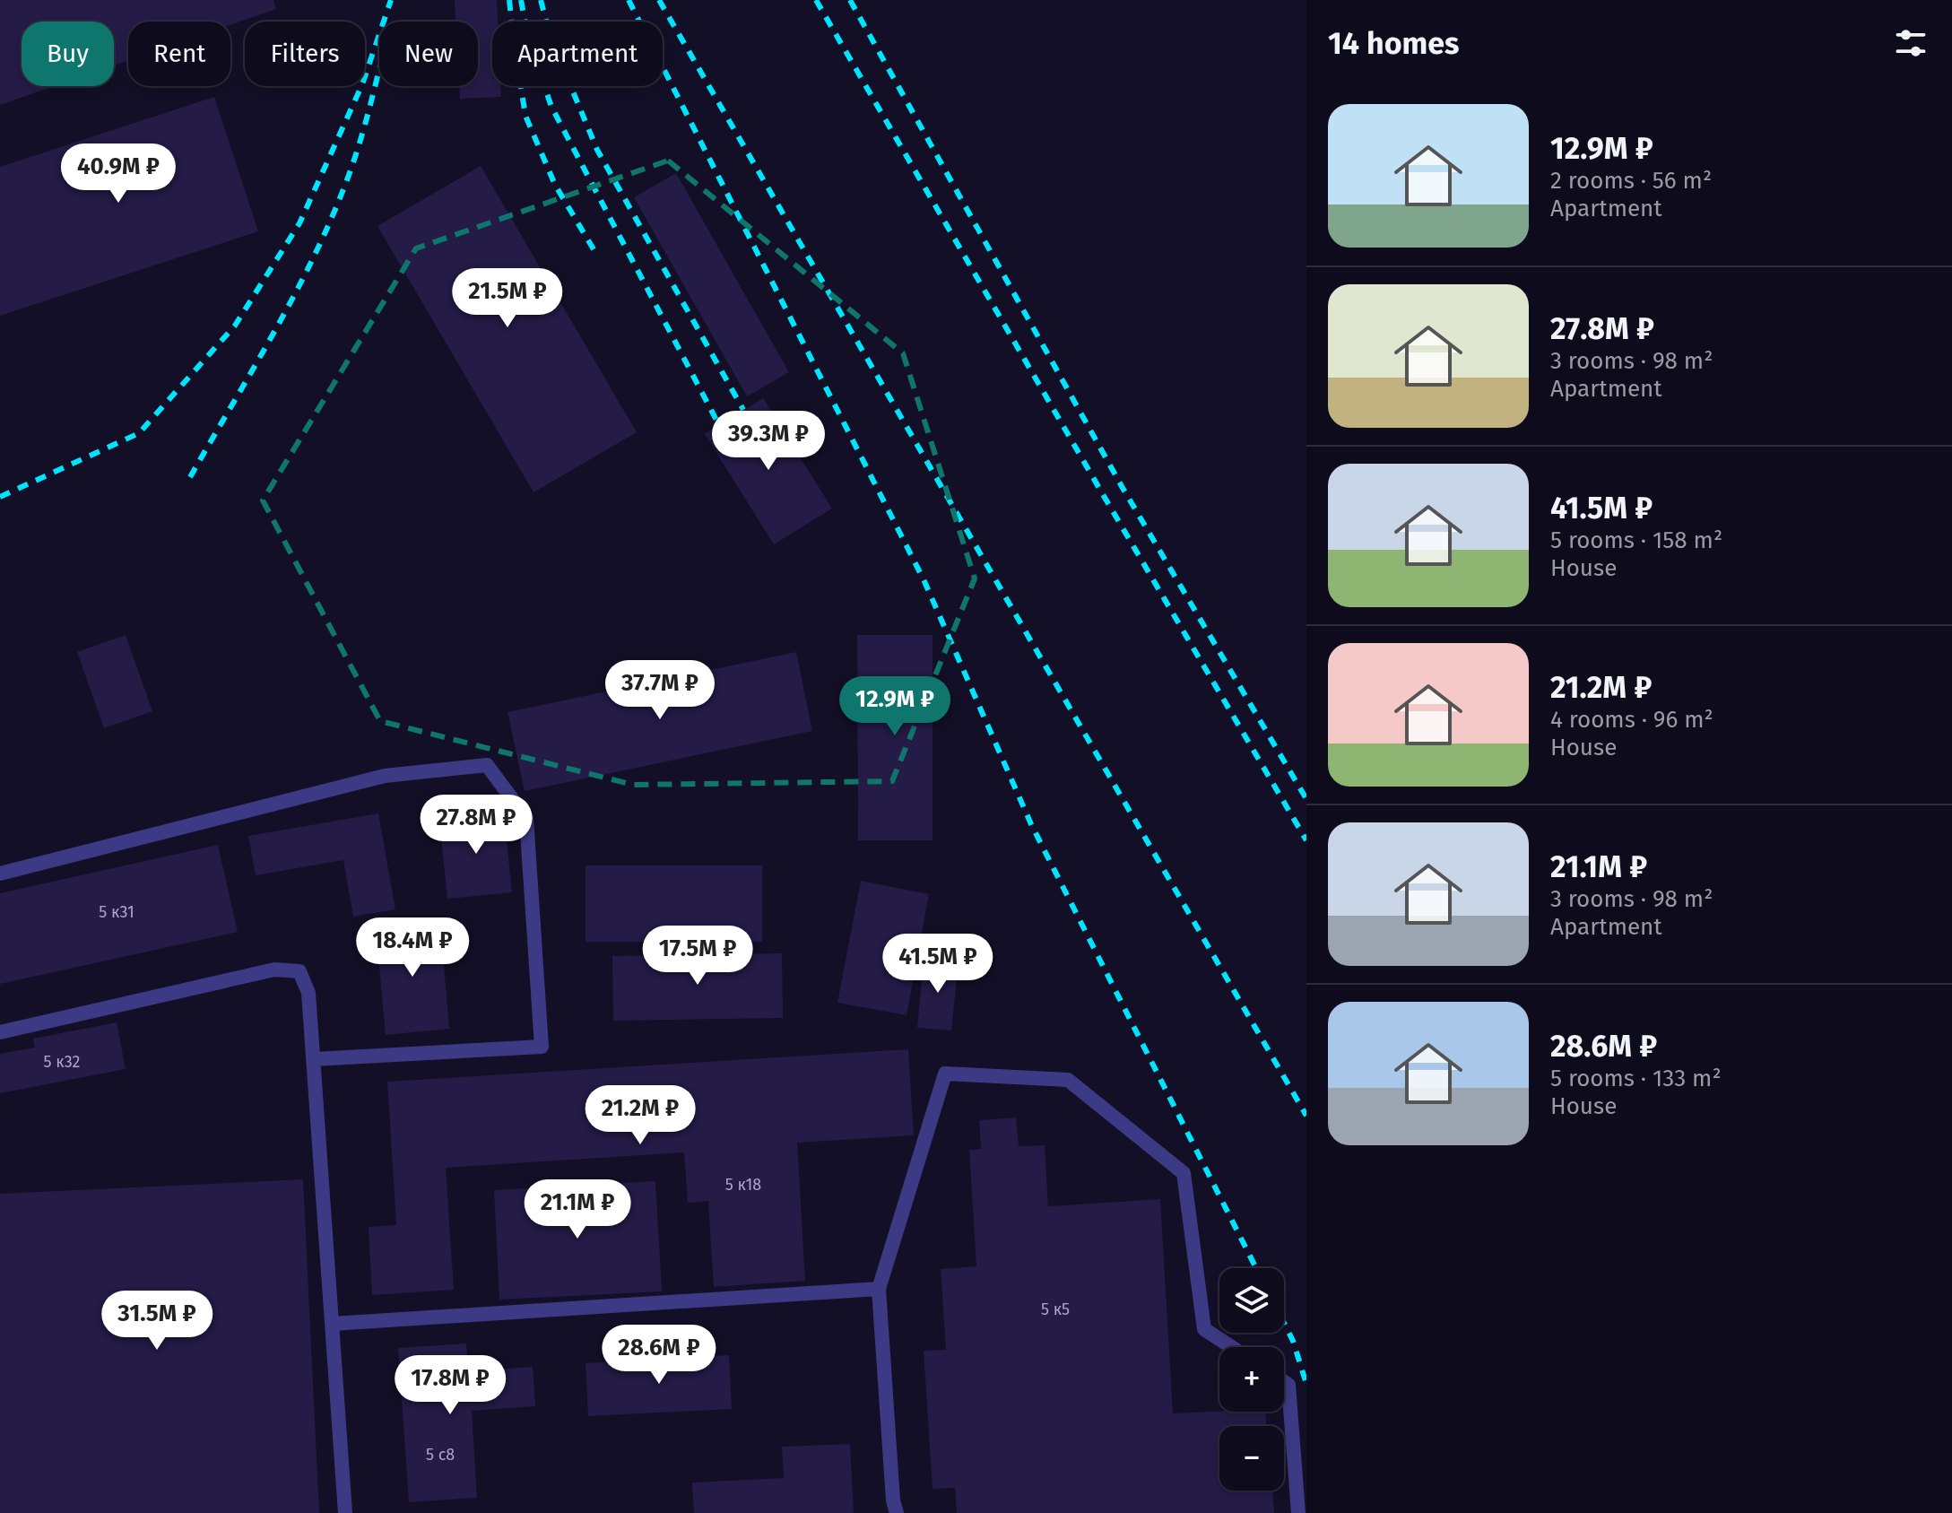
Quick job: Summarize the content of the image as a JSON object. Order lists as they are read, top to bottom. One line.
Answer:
{"house_numbers":["5 к31","5 к32","5 к18","5 к5","5 с8"],"page":{"heading":"14 homes","chip":["Buy","Rent","Filters","New","Apartment"],"list":[{"name":"12.9M ₽","note":"2 rooms · 56 m² · Apartment"},{"name":"27.8M ₽","note":"3 rooms · 98 m² · Apartment"},{"name":"41.5M ₽","note":"5 rooms · 158 m² · House"},{"name":"21.2M ₽","note":"4 rooms · 96 m² · House"},{"name":"21.1M ₽","note":"3 rooms · 98 m² · Apartment"},{"name":"28.6M ₽","note":"5 rooms · 133 m² · House"}],"price":["40.9M ₽","21.5M ₽","39.3M ₽","37.7M ₽","12.9M ₽","27.8M ₽","18.4M ₽","17.5M ₽","41.5M ₽","21.2M ₽","21.1M ₽","31.5M ₽","28.6M ₽","17.8M ₽"],"map_buttons":["+","−"]}}
